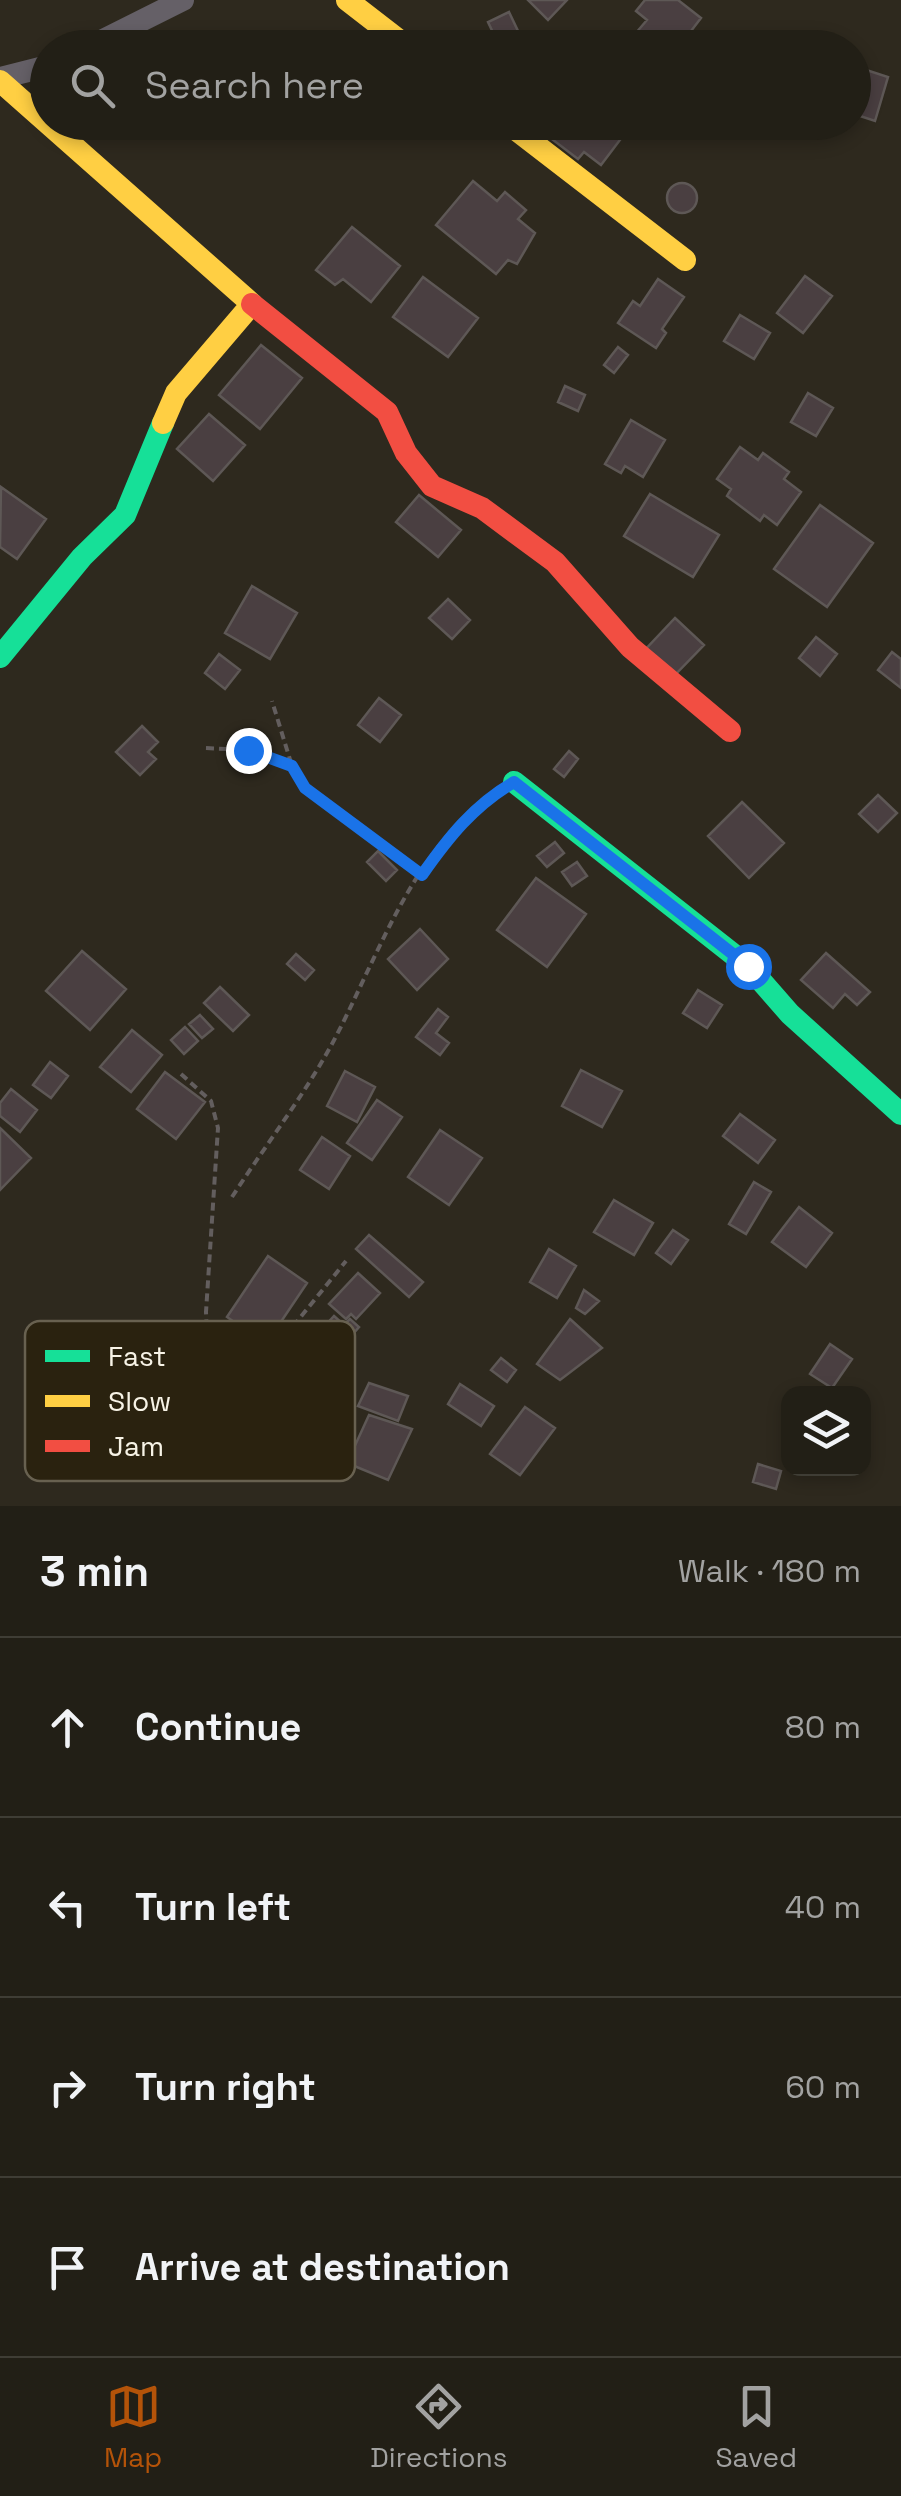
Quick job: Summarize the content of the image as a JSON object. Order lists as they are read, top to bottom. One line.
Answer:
{"legend":["Fast","Slow","Jam"],"page":{"search":"Search here","heading":["3 min","Walk · 180 m"],"list":[["Continue","80 m"],["Turn left","40 m"],["Turn right","60 m"],"Arrive at destination"],"nav":["Map","Directions","Saved"]}}
